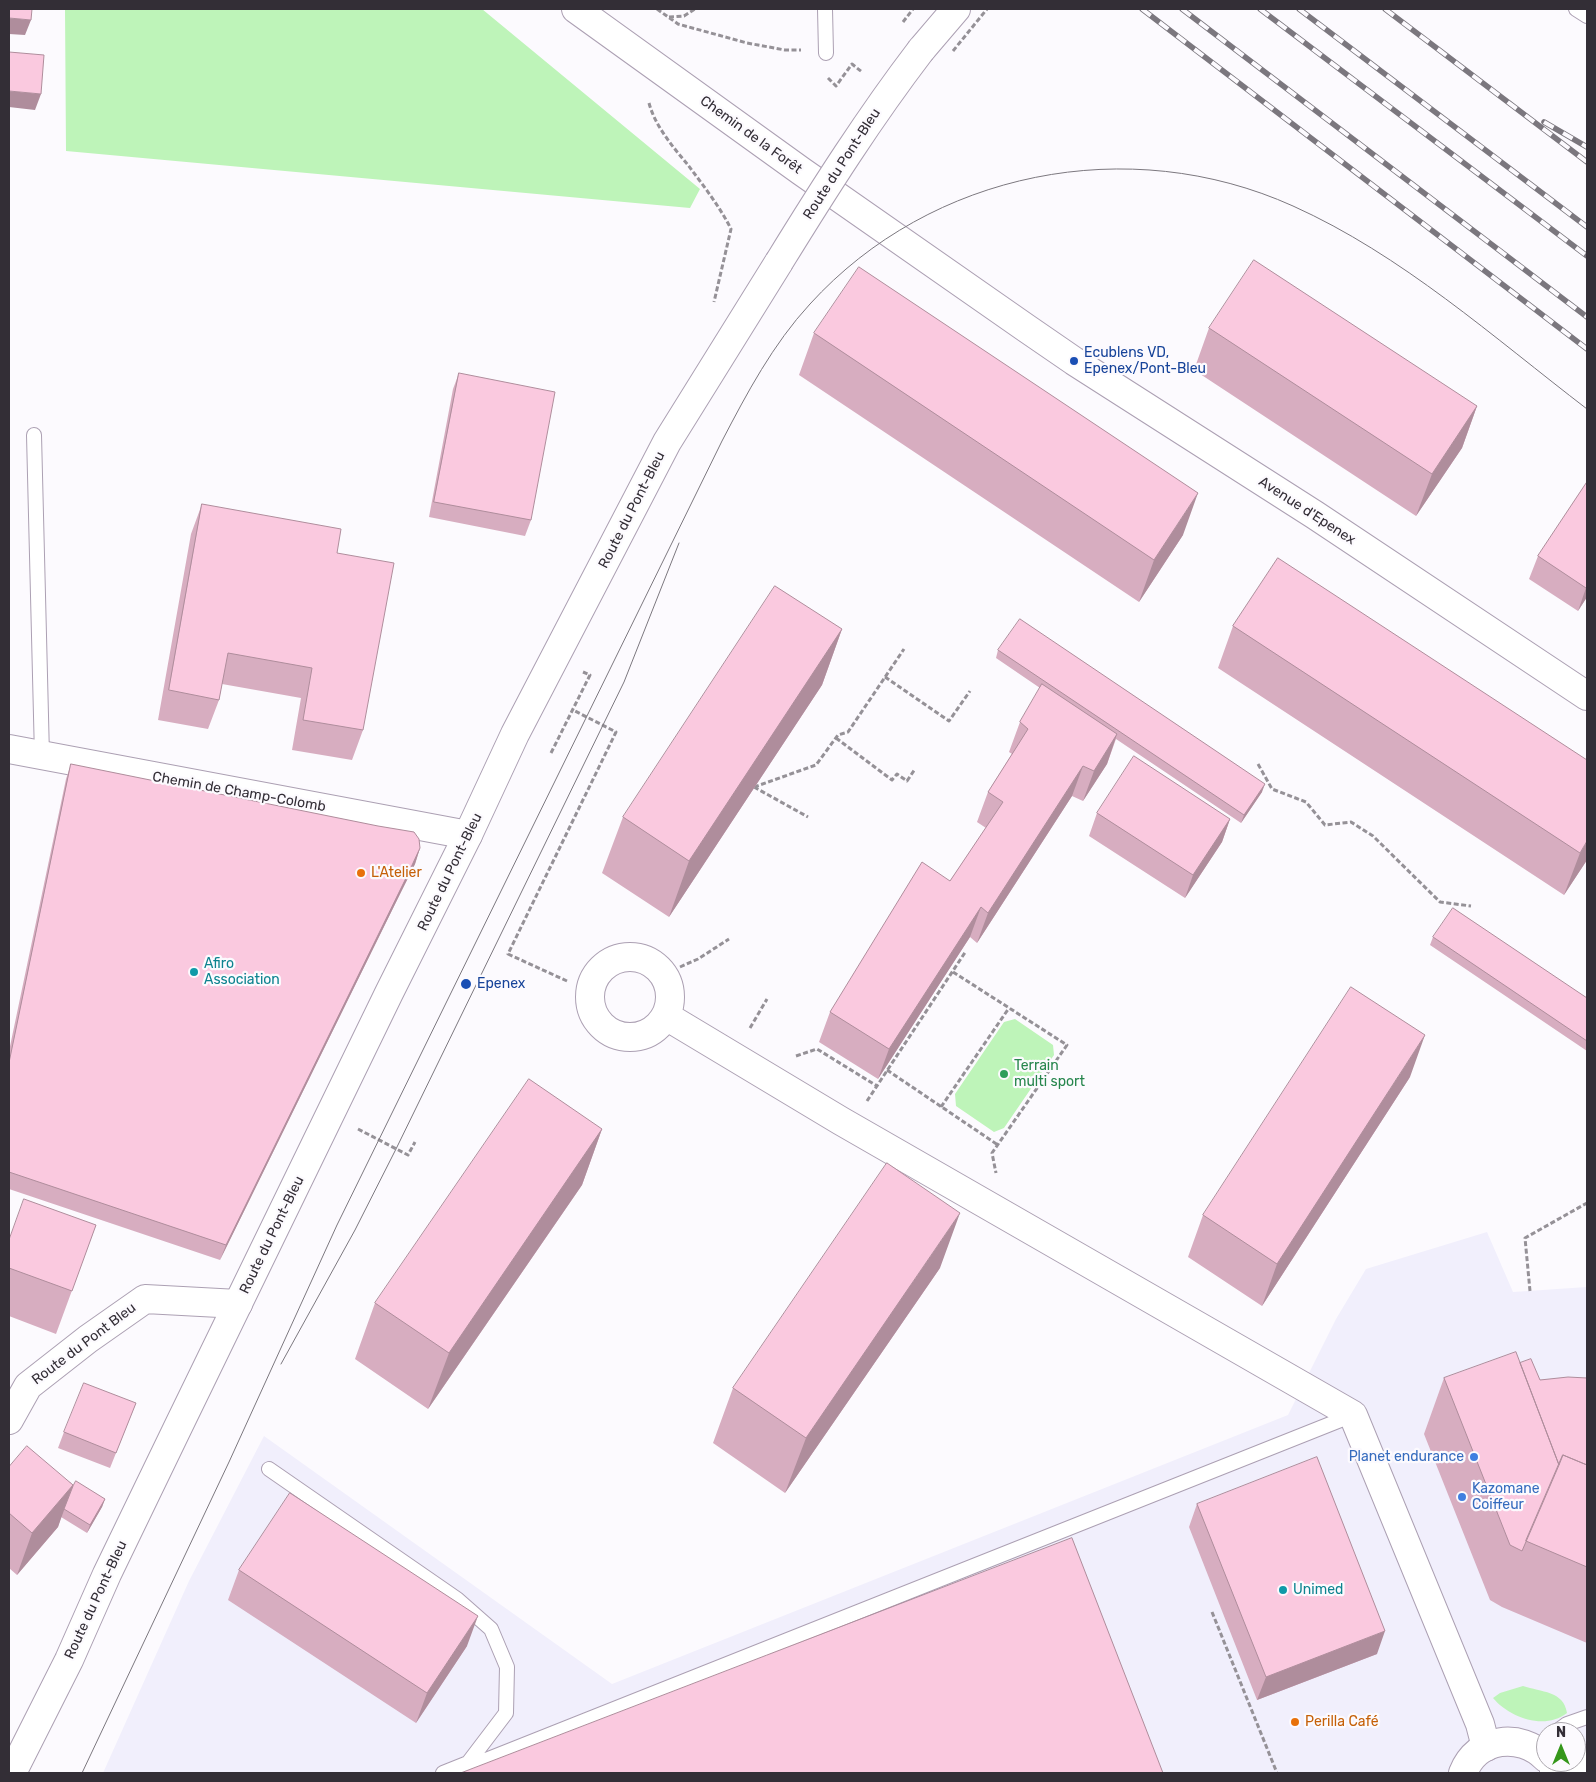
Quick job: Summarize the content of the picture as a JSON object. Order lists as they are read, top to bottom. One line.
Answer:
{"streets":{"street":["Chemin de la Forêt","Route du Pont-Bleu","Avenue d'Epenex","Chemin de Champ-Colomb","Route du Pont Bleu"]},"crossings":[["Chemin de la Forêt","Avenue d'Epenex"],["Route du Pont-Bleu","Chemin de Champ-Colomb"],["Route du Pont-Bleu","Route du Pont Bleu"]],"places":["Ecublens VD, Epenex/Pont-Bleu","L'Atelier","Afiro Association","Epenex","Terrain multi sport","Planet endurance","Kazomane Coiffeur","Unimed","Perilla Café"],"north":"top"}
